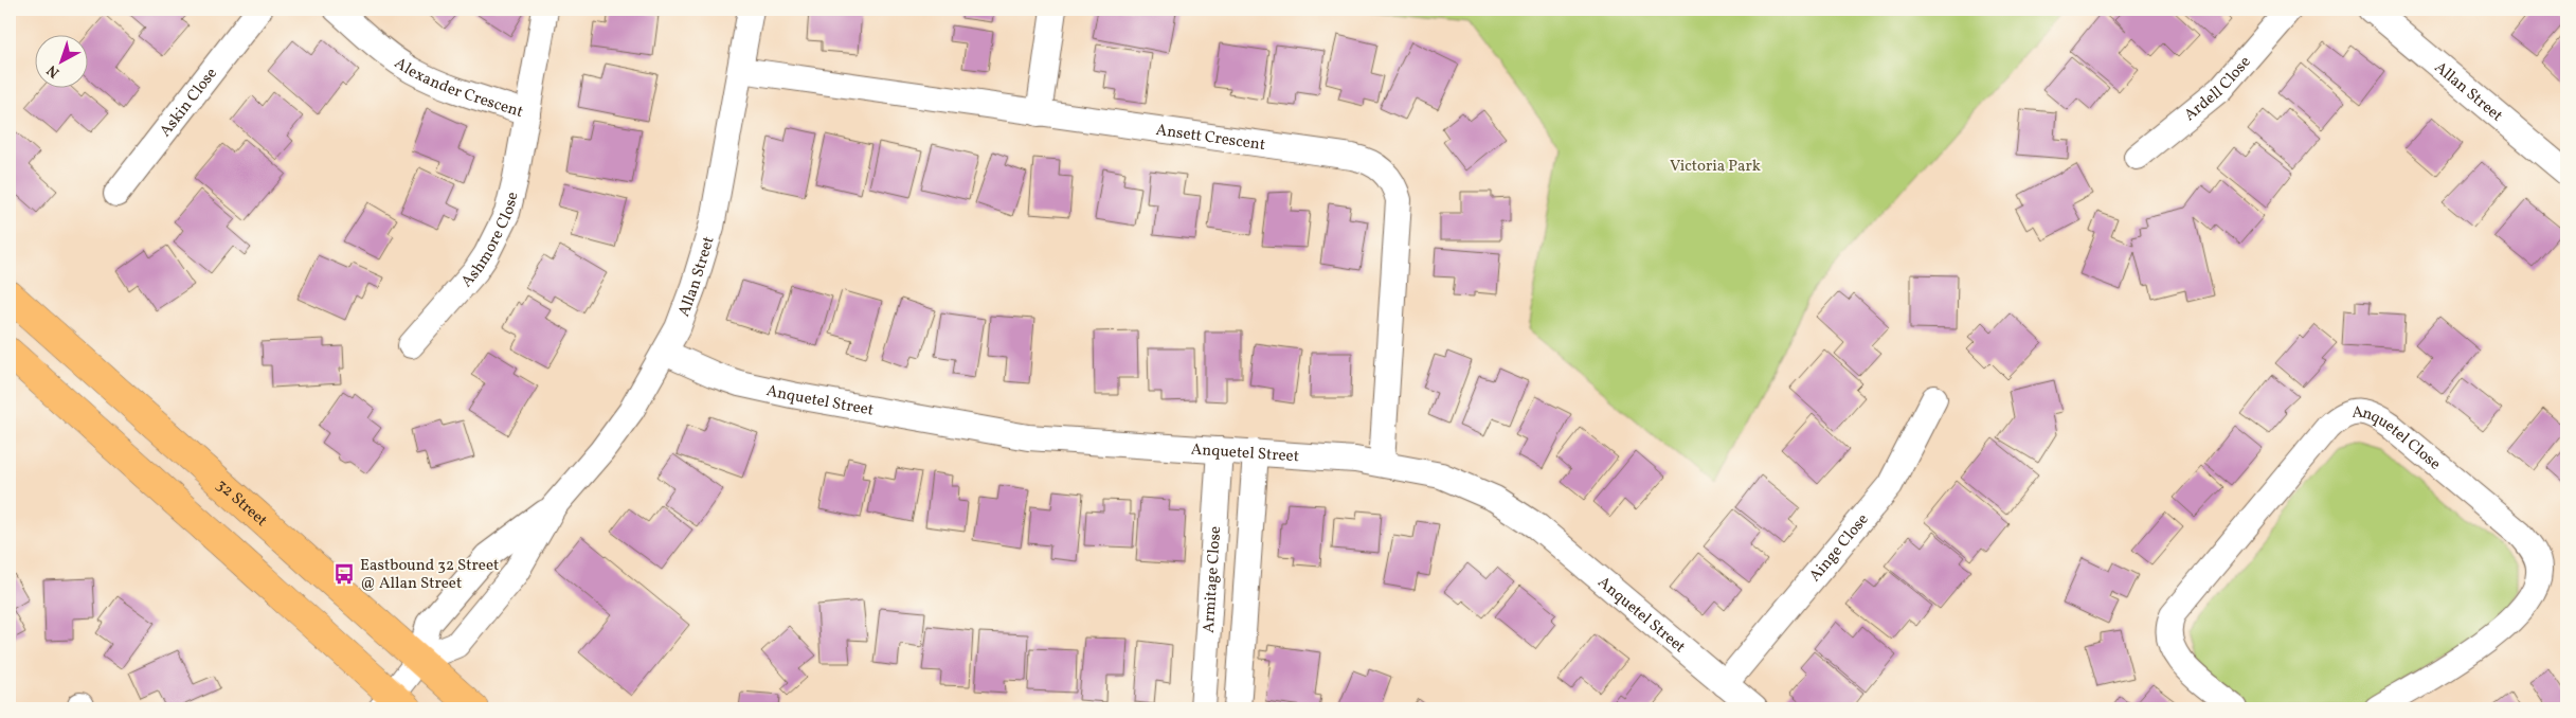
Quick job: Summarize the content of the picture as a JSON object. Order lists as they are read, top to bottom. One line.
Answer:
{"streets":{"main road":["32 Street"],"street":["Alexander Crescent","Ardell Close","Allan Street","Askin Close","Ansett Crescent","Ashmore Close","Anquetel Street","Anquetel Close","Ainge Close","Armitage Close"]},"crossings":[["Alexander Crescent","Ashmore Close"],["Allan Street","Ansett Crescent"],["Allan Street","Anquetel Street"],["Allan Street","32 Street"],["Ansett Crescent","Anquetel Street"],["Anquetel Street","Ainge Close"],["Anquetel Street","Armitage Close"]],"parks":["Victoria Park"],"places":{"bus stop":["Eastbound 32 Street @ Allan Street"]},"north":"bottom left"}
